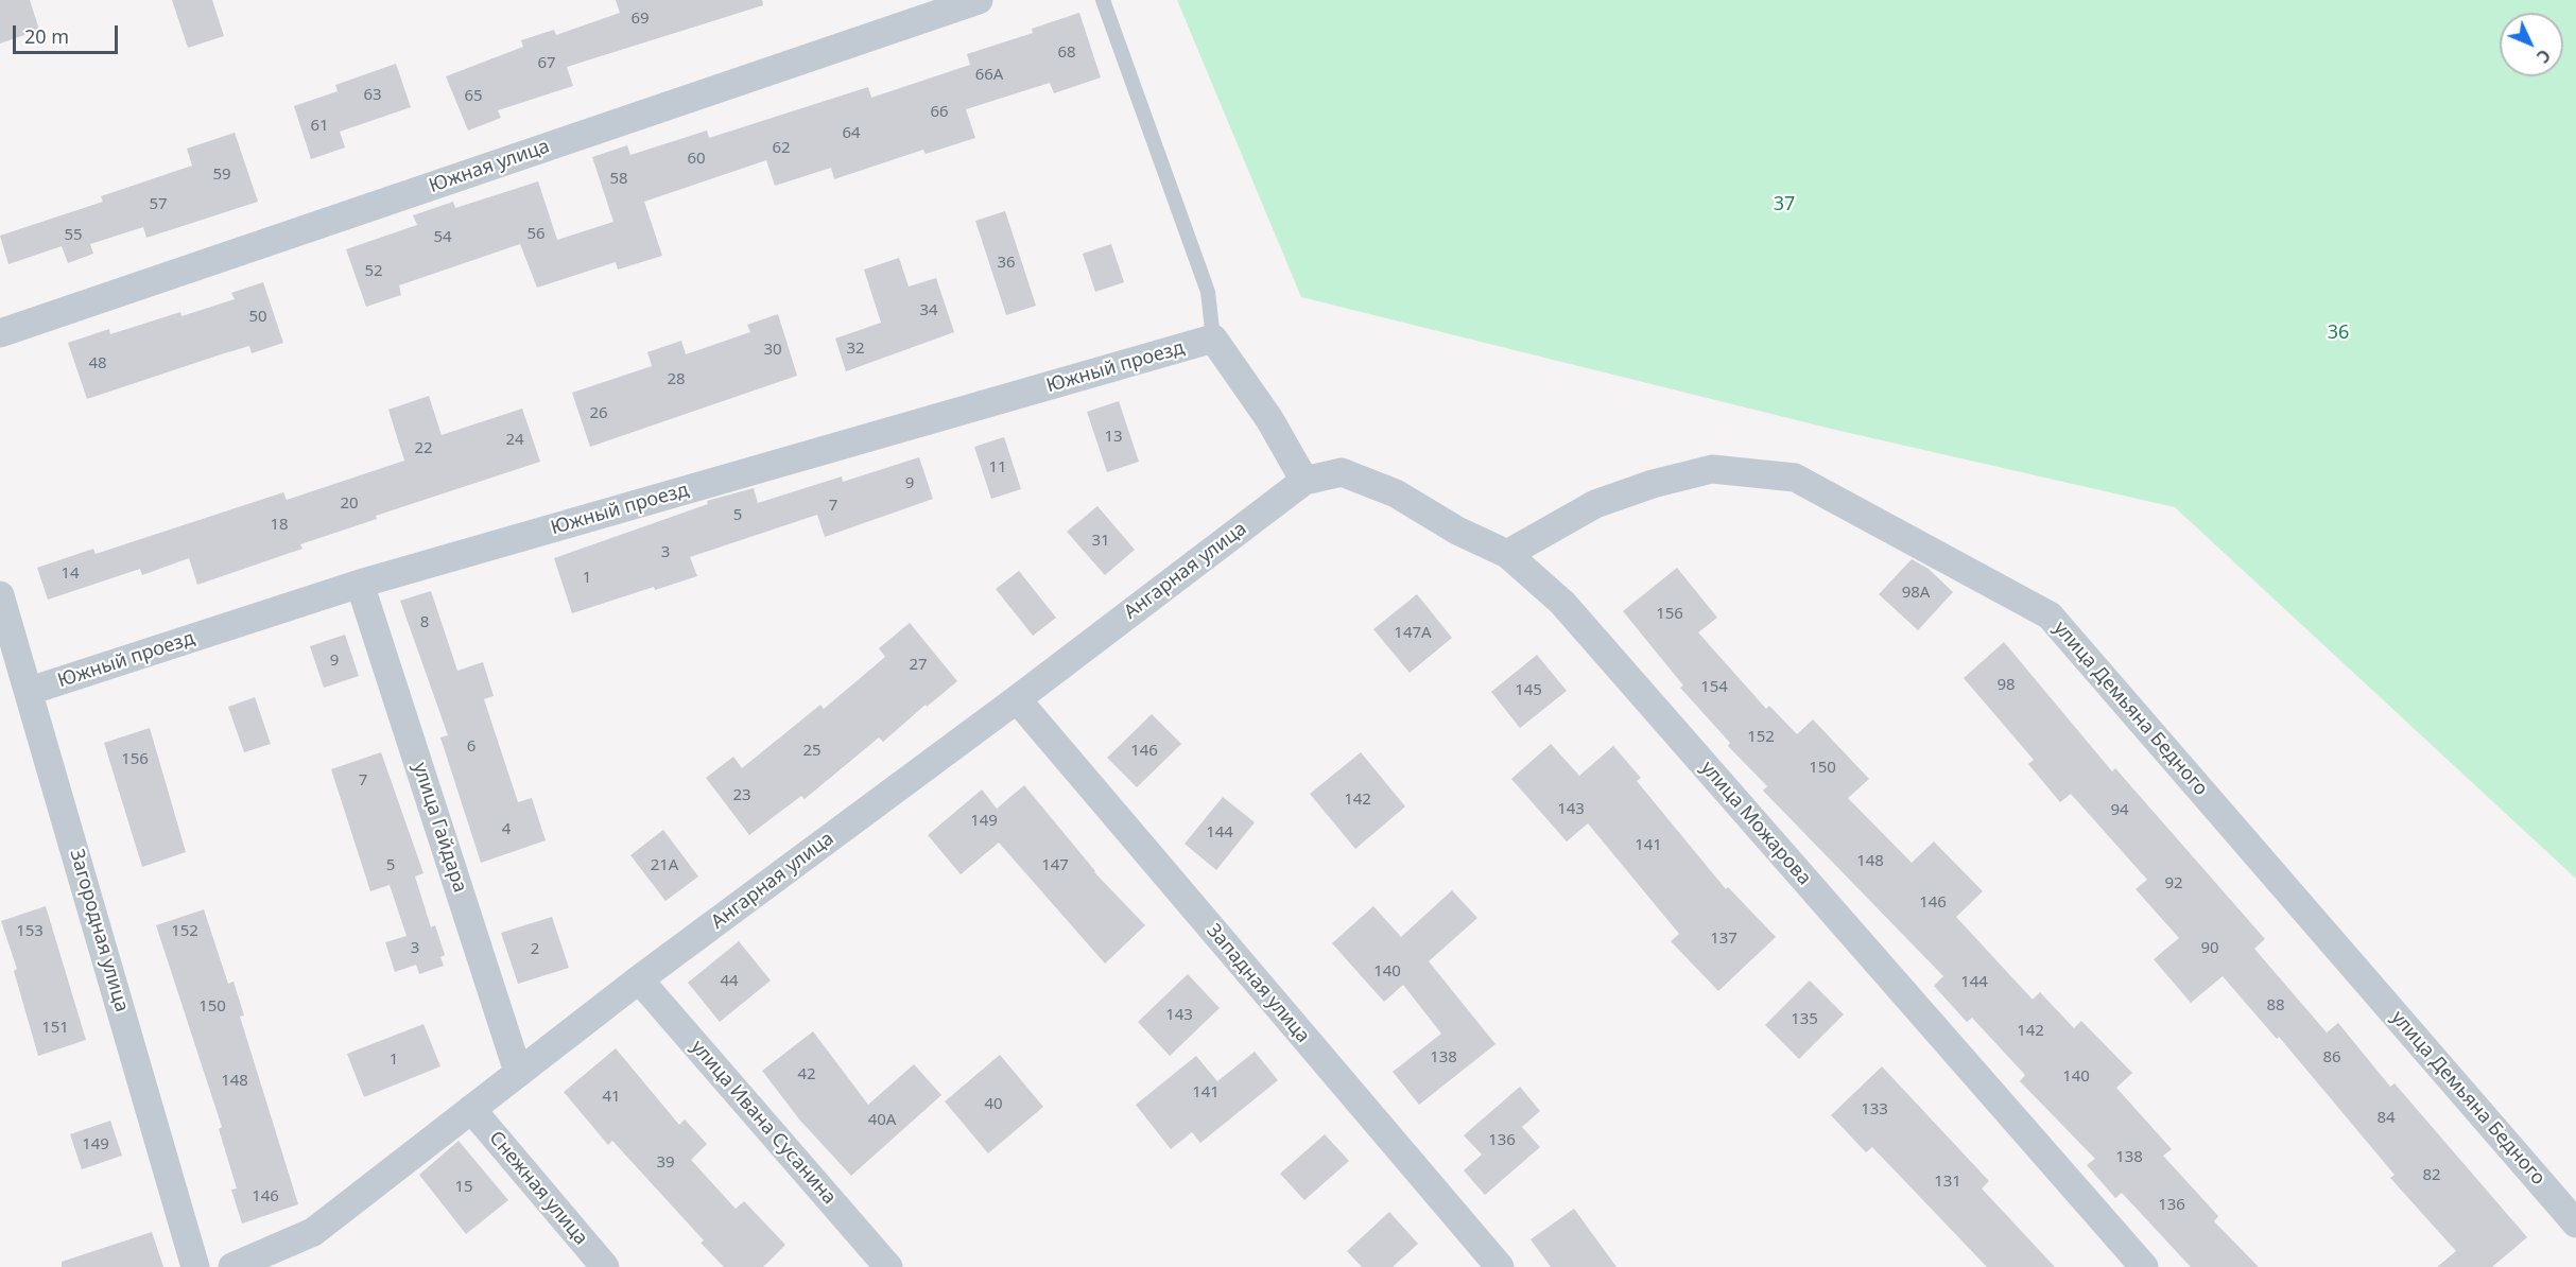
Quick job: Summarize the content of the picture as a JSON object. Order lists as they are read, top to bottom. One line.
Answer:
{"streets":{"street":["Южная улица","Южный проезд","Ангарная улица","улица Демьяна Бедного","улица Можарова","улица Гайдара","Загородная улица","Западная улица","улица Ивана Сусанина","Снежная улица"]},"crossings":[["Южный проезд","улица Гайдара"],["Южный проезд","Загородная улица"],["Ангарная улица","улица Можарова"],["Ангарная улица","улица Гайдара"],["Ангарная улица","Западная улица"],["Ангарная улица","улица Ивана Сусанина"],["Ангарная улица","Снежная улица"],["улица Демьяна Бедного","улица Можарова"]],"parks":["37","36"],"house_numbers":["69","68","67","66А","63","65","66","61","64","62","60","59","58","57","56","55","54","36","52","34","50","32","30","48","28","26","13","24","22","11","9","20","7","5","18","31","3","14","1","98А","156","8","147А","9","27","98","154","145","152","6","25","146","156","150","7","23","142","143","94","149","4","144","141","148","5","21А","147","92","146","153","152","137","3","90","2","140","44","144","88","150","143","135","151","142","138","86","1","42","140","148","141","41","40","133","84","40А","136","149","138","39","82","131","15","146","136"],"scale_bar":"20 m","north":"bottom right"}
